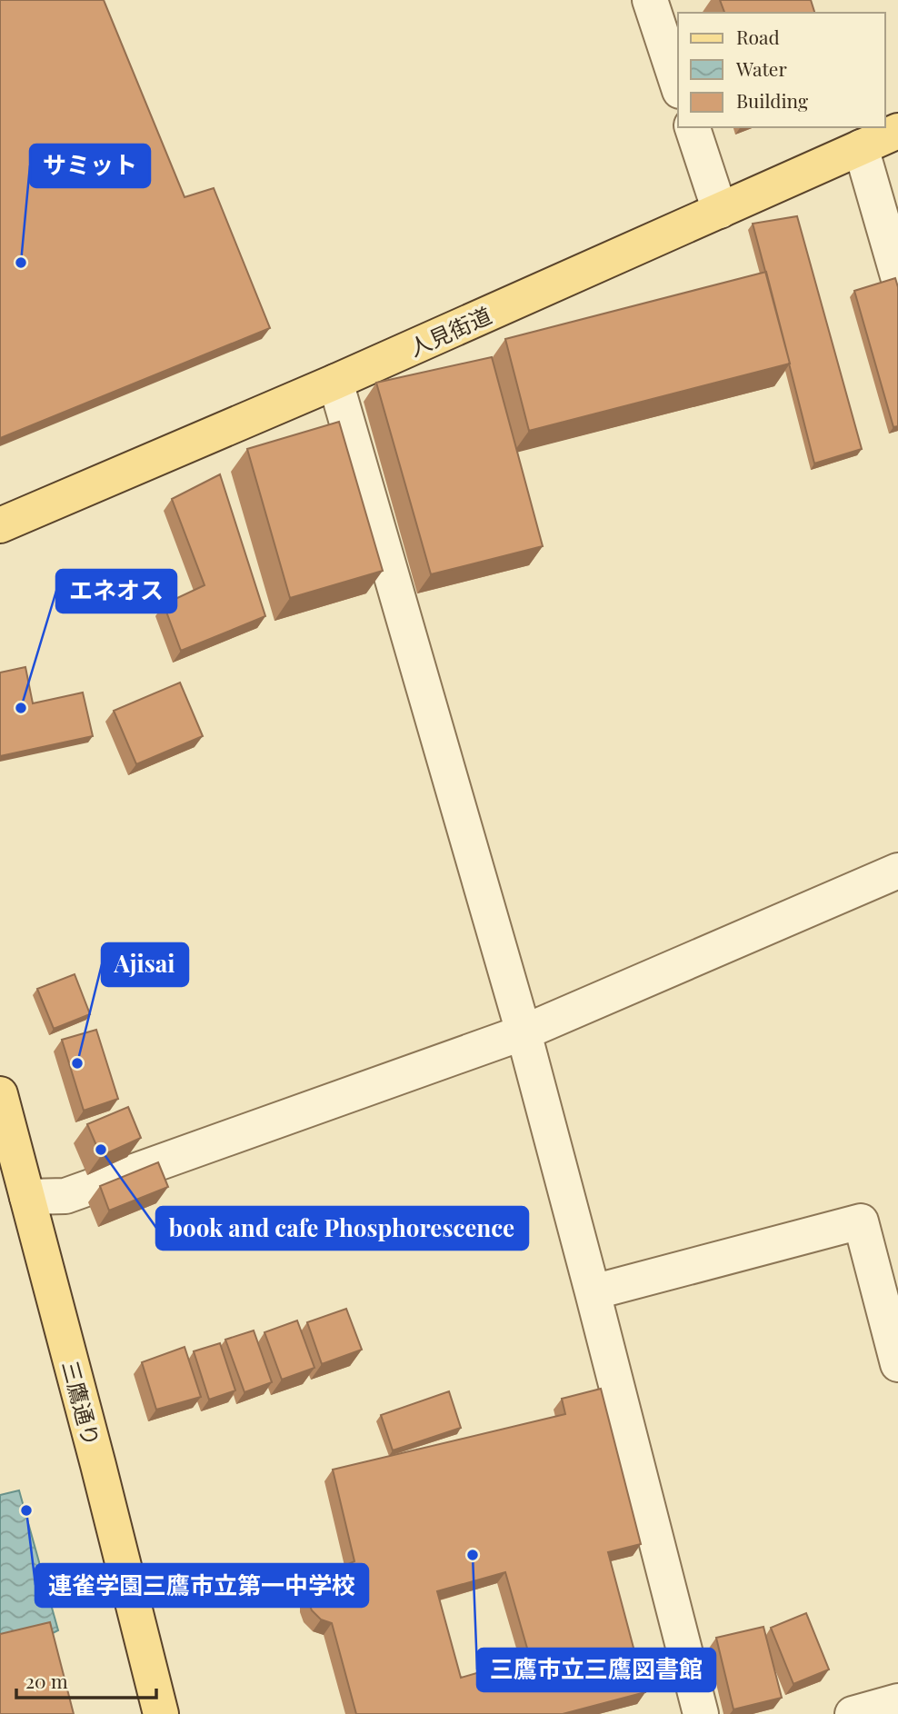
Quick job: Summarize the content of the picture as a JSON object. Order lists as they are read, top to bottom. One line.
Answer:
{"streets":{"main road":["人見街道","三鷹通り"]},"places":["サミット","エネオス","Ajisai","book and cafe Phosphorescence","連雀学園三鷹市立第一中学校","三鷹市立三鷹図書館"],"legend":["Road","Water","Building"],"scale_bar":"20 m"}
